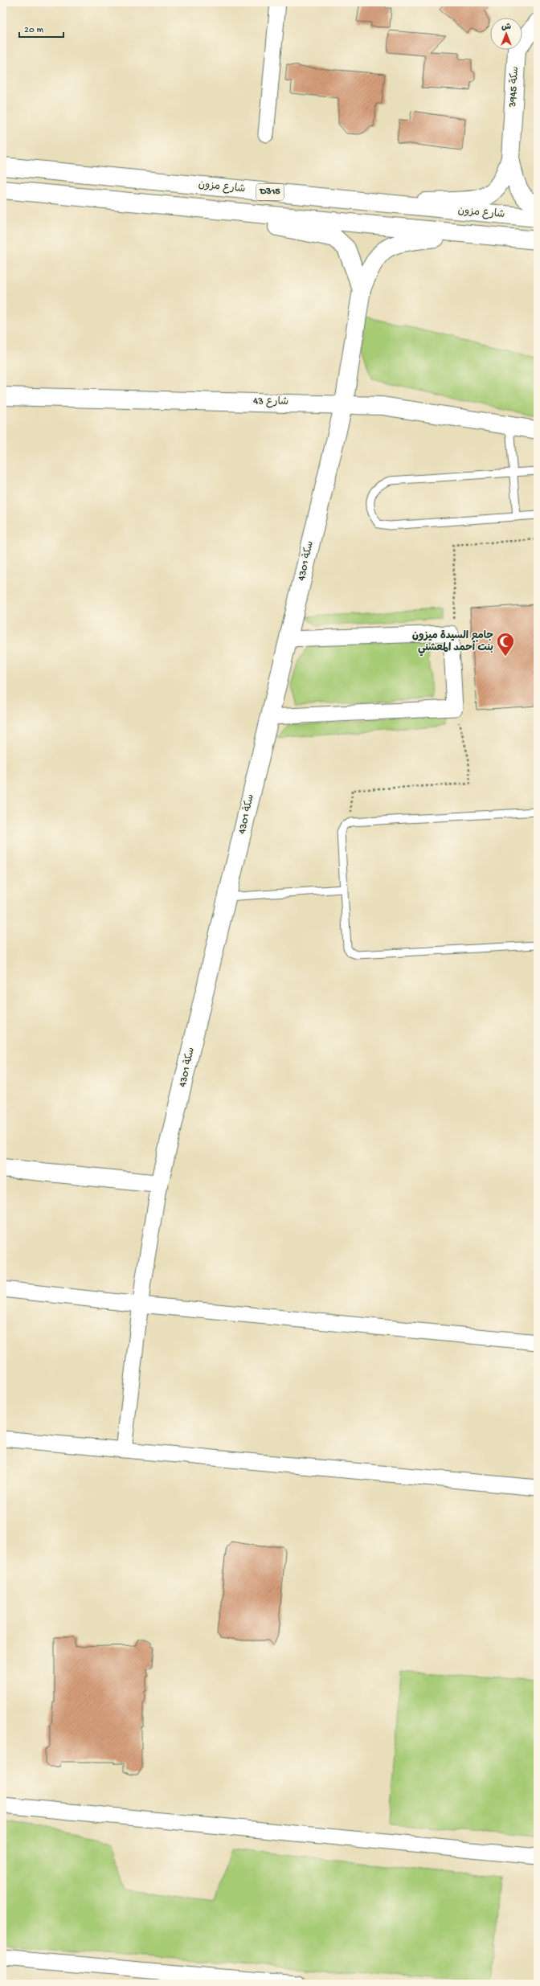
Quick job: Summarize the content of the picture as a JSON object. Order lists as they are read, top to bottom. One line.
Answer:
{"streets":{"street":["سكة 3945","شارع مزون","D315","شارع 43","سكة 4301"]},"crossings":[["شارع 43","سكة 4301"]],"places":{"mosque":["جامع السيدة ميزون بنت أحمد المعشني"]},"scale_bar":"20 m","north":"top"}
